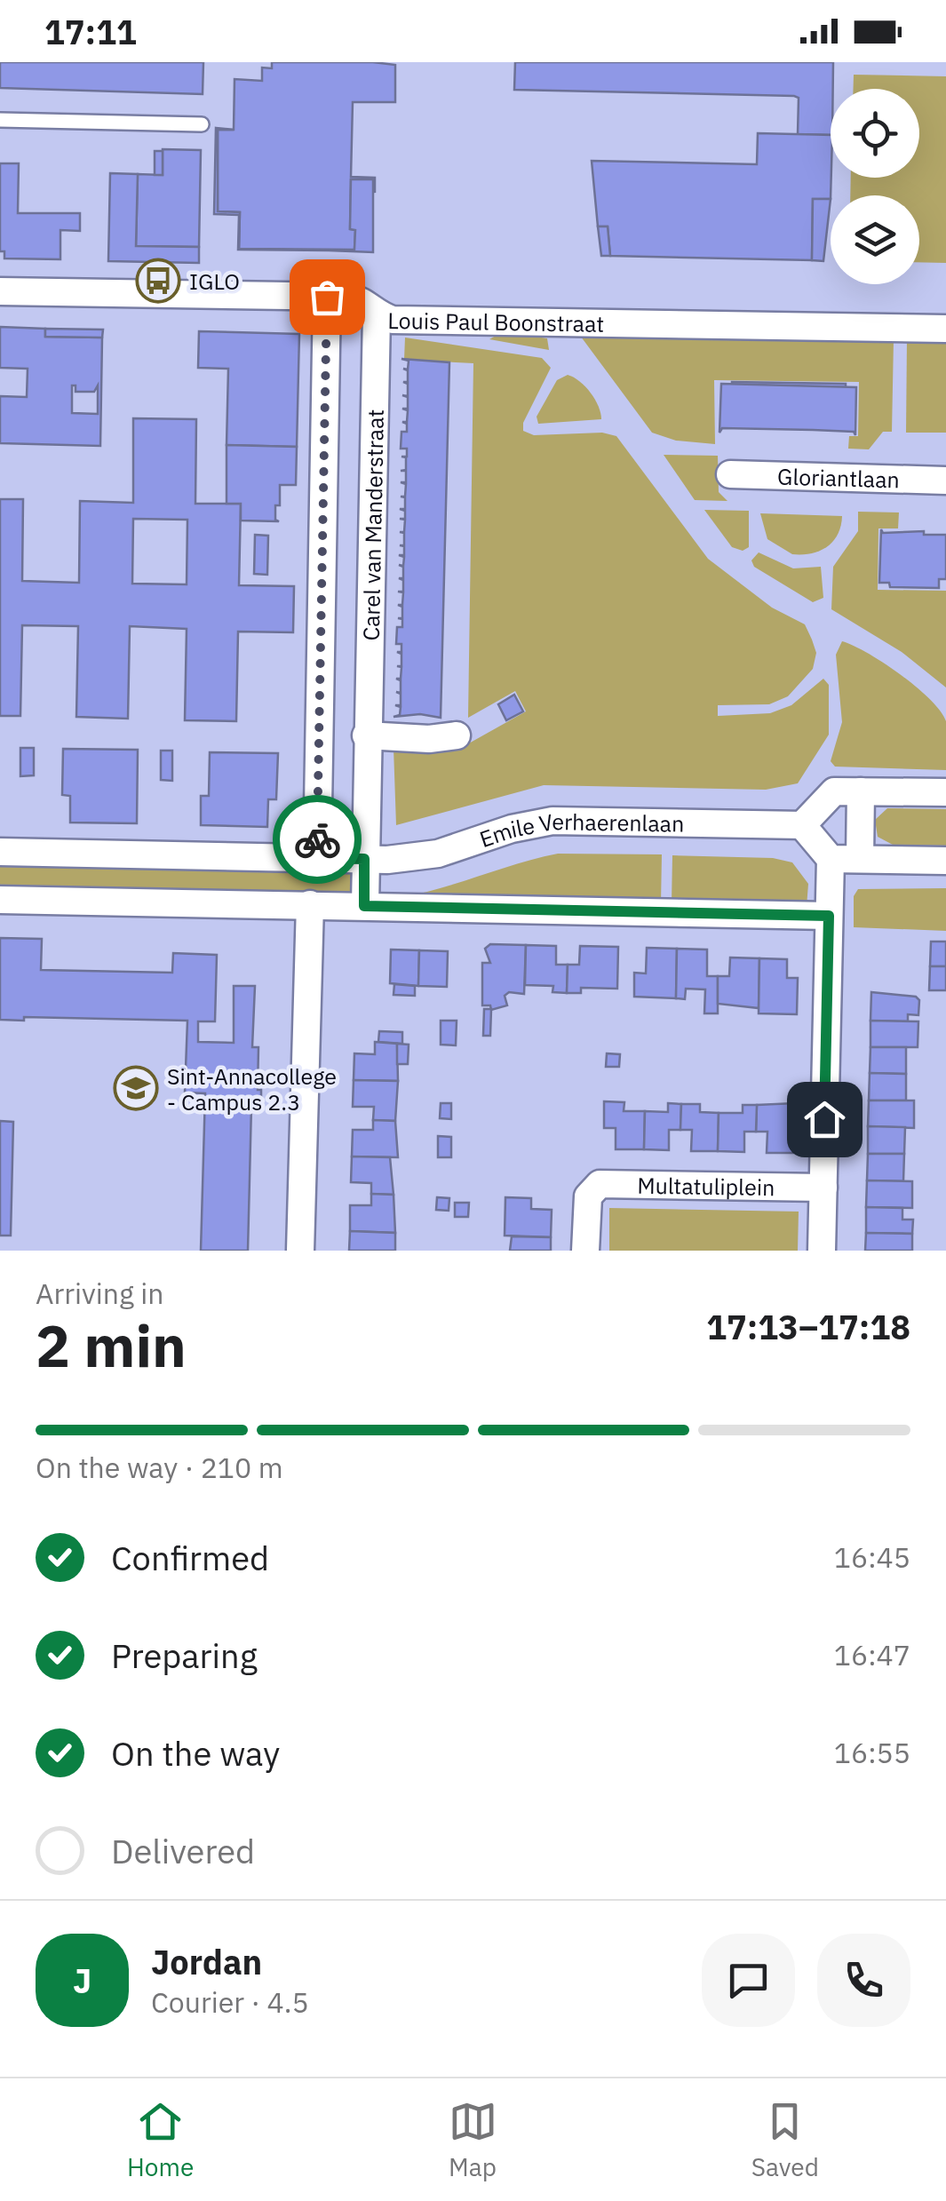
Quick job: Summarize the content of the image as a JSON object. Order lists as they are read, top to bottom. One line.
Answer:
{"streets":{"street":["Louis Paul Boonstraat","Gloriantlaan","Carel van Manderstraat","Emile Verhaerenlaan","Multatuliplein"]},"crossings":[["Louis Paul Boonstraat","Carel van Manderstraat"],["Carel van Manderstraat","Emile Verhaerenlaan"]],"places":{"bus stop":["IGLO"],"school or university":["Sint-Annacollege - Campus 2.3"]},"page":{"status":"17:11","heading":["2 min","Arriving in","17:13–17:18"],"panel":["Jordan","Courier · 4.5"],"bar":"On the way · 210 m","list":[["Confirmed","16:45"],["Preparing","16:47"],["On the way","16:55"],"Delivered"],"round":"J","tabs":["Home","Map","Saved"]}}
